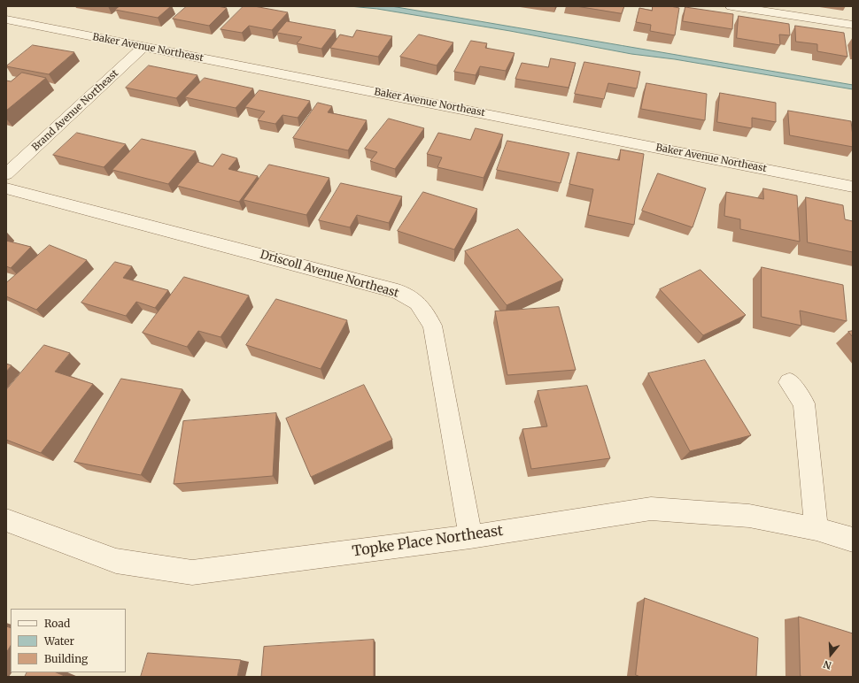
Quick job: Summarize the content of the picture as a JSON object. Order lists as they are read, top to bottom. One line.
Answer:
{"streets":{"street":["Baker Avenue Northeast","Brand Avenue Northeast","Driscoll Avenue Northeast","Topke Place Northeast"]},"crossings":[["Baker Avenue Northeast","Brand Avenue Northeast"],["Driscoll Avenue Northeast","Topke Place Northeast"]],"legend":["Road","Water","Building"],"north":"bottom"}
